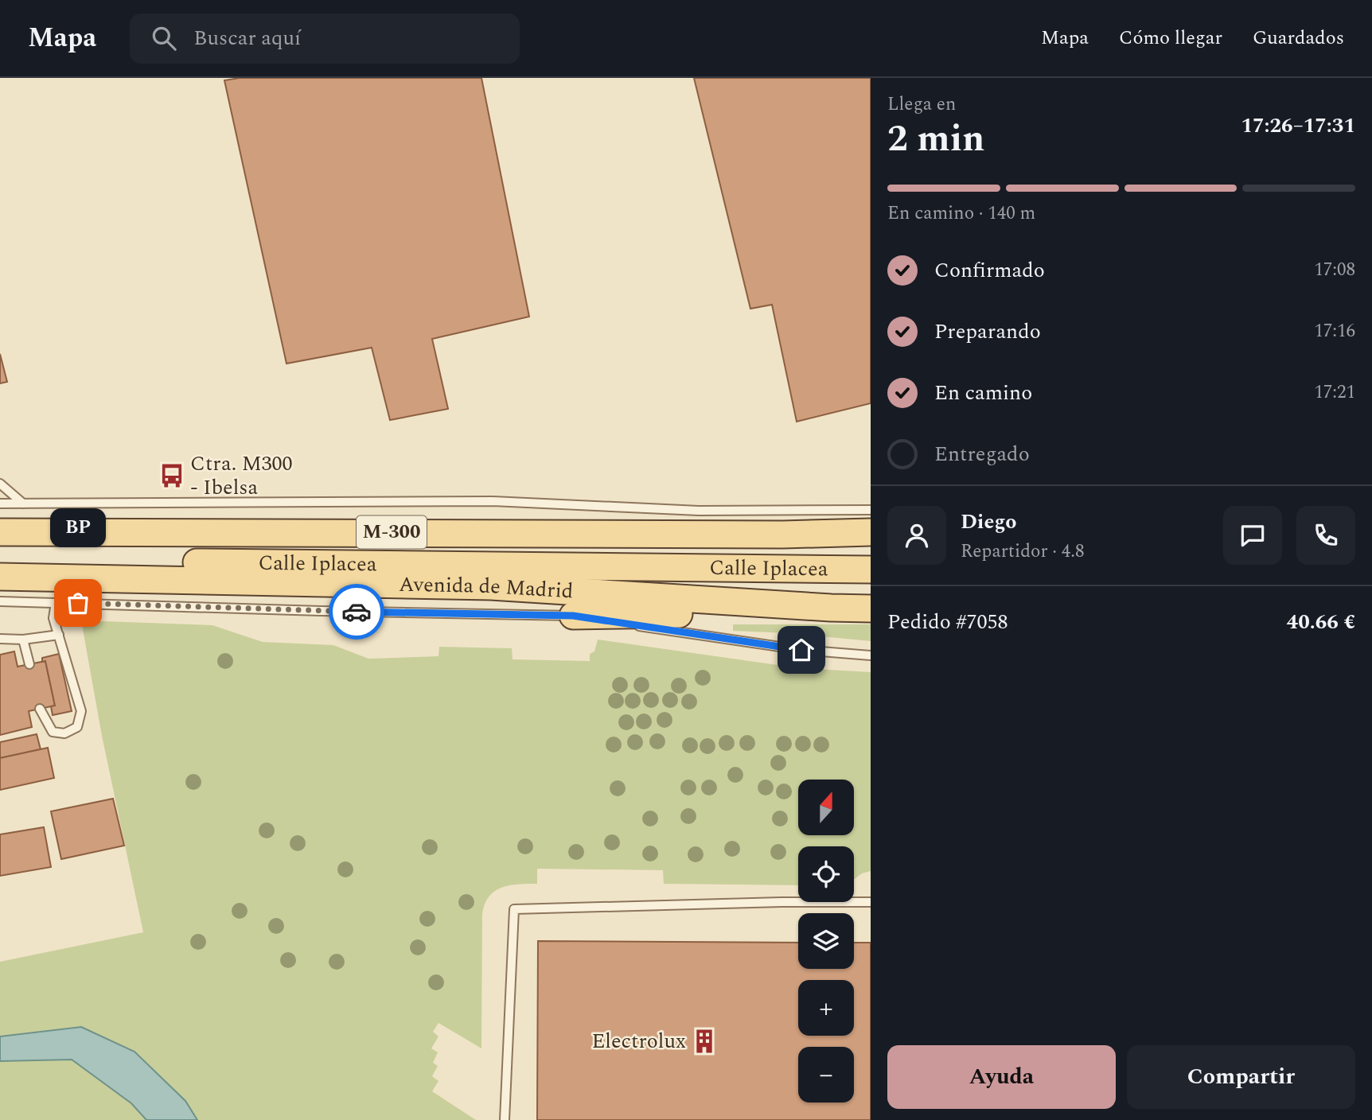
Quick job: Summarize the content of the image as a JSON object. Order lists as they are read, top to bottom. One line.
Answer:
{"streets":{"main road":["M-300","Calle Iplacea","Avenida de Madrid"]},"crossings":[["M-300","Calle Iplacea"]],"places":{"bus stop":["Ctra. M300 - Ibelsa"],"other":["BP"],"building":["Electrolux"]},"north":"top","page":{"header":"Mapa","search":"Buscar aquí","nav":["Mapa","Cómo llegar","Guardados"],"heading":["2 min","Llega en","17:26–17:31"],"panel":["Diego","Repartidor · 4.8","Pedido #7058","40.66 €"],"bar":"En camino · 140 m","list":[["Confirmado","17:08"],["Preparando","17:16"],["En camino","17:21"],"Entregado"],"bubble":"BP","map_buttons":["+","−"],"buttons":["Ayuda","Compartir"]}}
